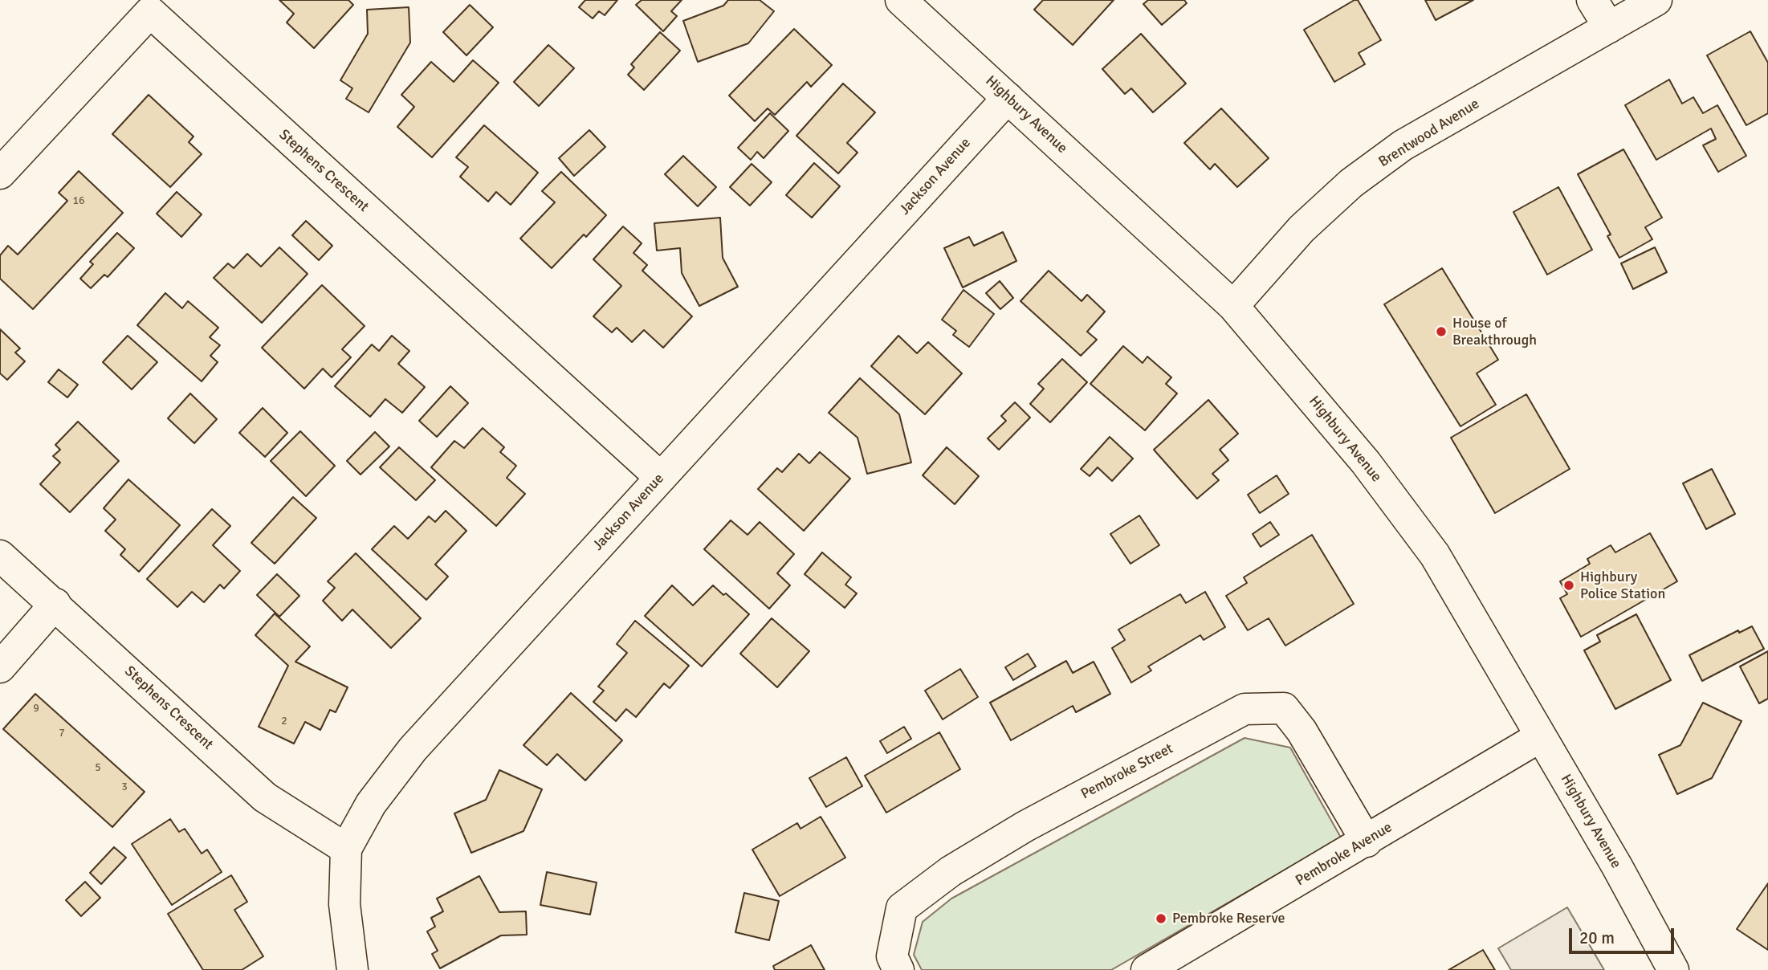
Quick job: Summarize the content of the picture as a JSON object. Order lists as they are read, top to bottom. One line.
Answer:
{"streets":{"street":["Highbury Avenue","Brentwood Avenue","Stephens Crescent","Jackson Avenue","Pembroke Street","Pembroke Avenue"]},"crossings":[["Highbury Avenue","Brentwood Avenue"],["Highbury Avenue","Jackson Avenue"],["Highbury Avenue","Pembroke Avenue"],["Stephens Crescent","Jackson Avenue"],["Pembroke Street","Pembroke Avenue"]],"places":["House of Breakthrough","Highbury Police Station","Pembroke Reserve"],"house_numbers":["16","9","2","7","5","3"],"scale_bar":"20 m"}
